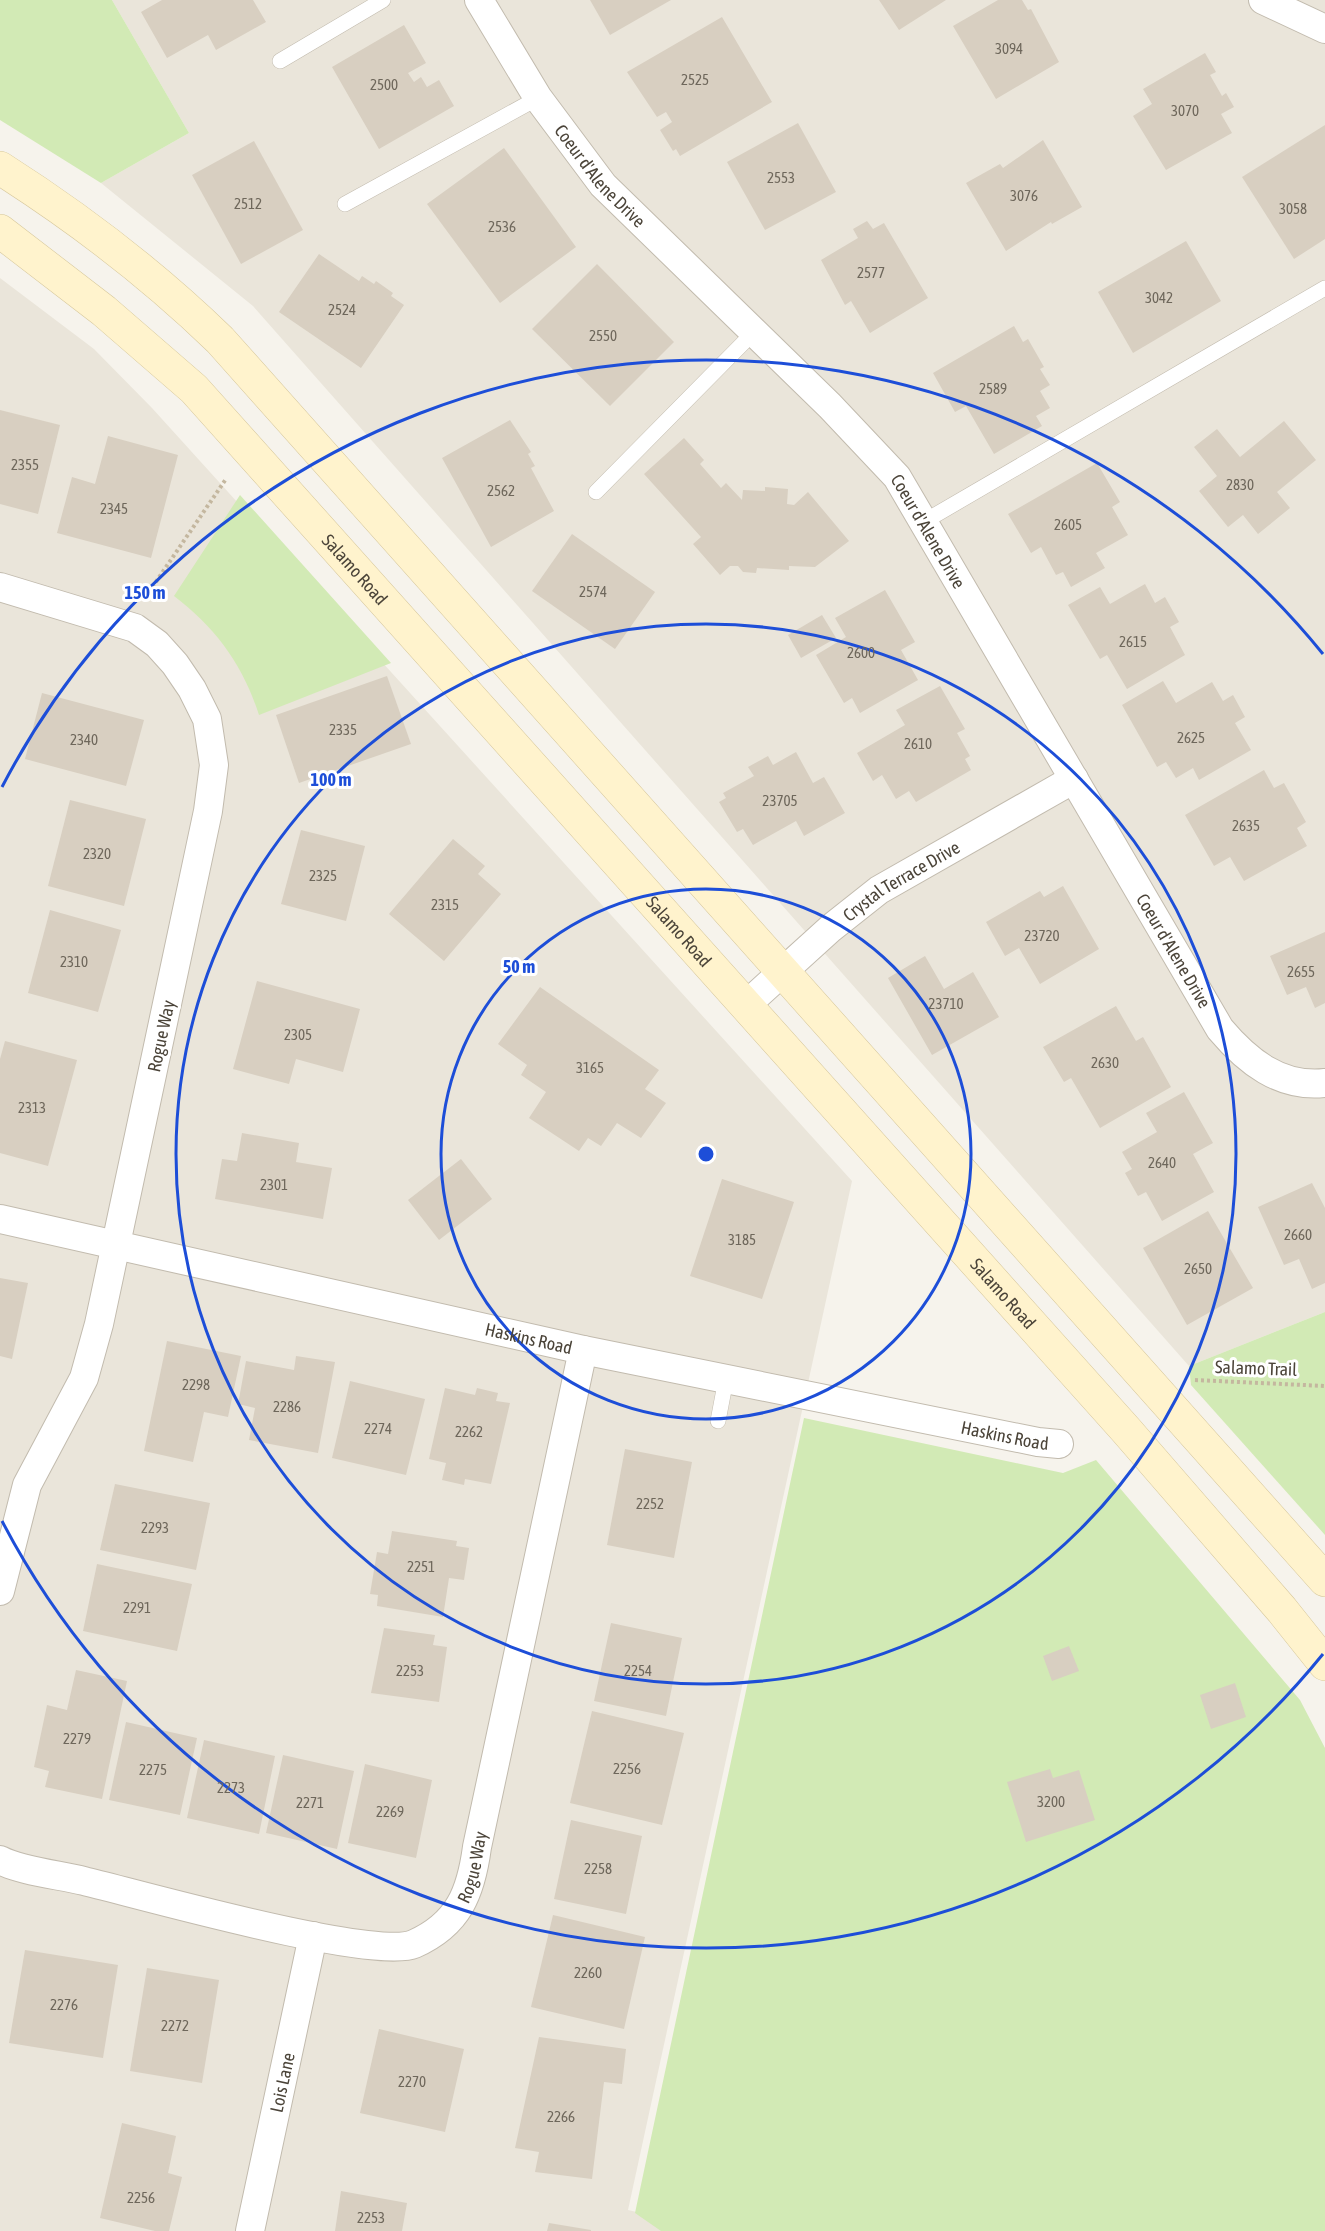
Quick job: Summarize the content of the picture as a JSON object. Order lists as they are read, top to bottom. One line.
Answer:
{"streets":{"main road":["Salamo Road"],"street":["Coeur d'Alene Drive","Crystal Terrace Drive","Rogue Way","Haskins Road","Lois Lane"],"path":["Salamo Trail"]},"crossings":[["Coeur d'Alene Drive","Crystal Terrace Drive"],["Salamo Road","Crystal Terrace Drive"],["Rogue Way","Haskins Road"],["Rogue Way","Lois Lane"]],"house_numbers":["3094","2525","2500","3070","2553","3076","2512","3058","2536","2577","3042","2524","2550","2589","2355","2830","2562","2345","2605","2574","2615","2600","2335","2625","2340","2610","23705","2635","2320","2325","2315","23720","2310","2655","23710","2305","2630","3165","2313","2640","2301","2660","3185","2650","2298","2286","2274","2262","2252","2293","2251","2291","2253","2254","2279","2256","2275","2273","3200","2271","2269","2258","2260","2276","2272","2270","2266","2256","2253"],"rings":["150 m","100 m","50 m"]}
